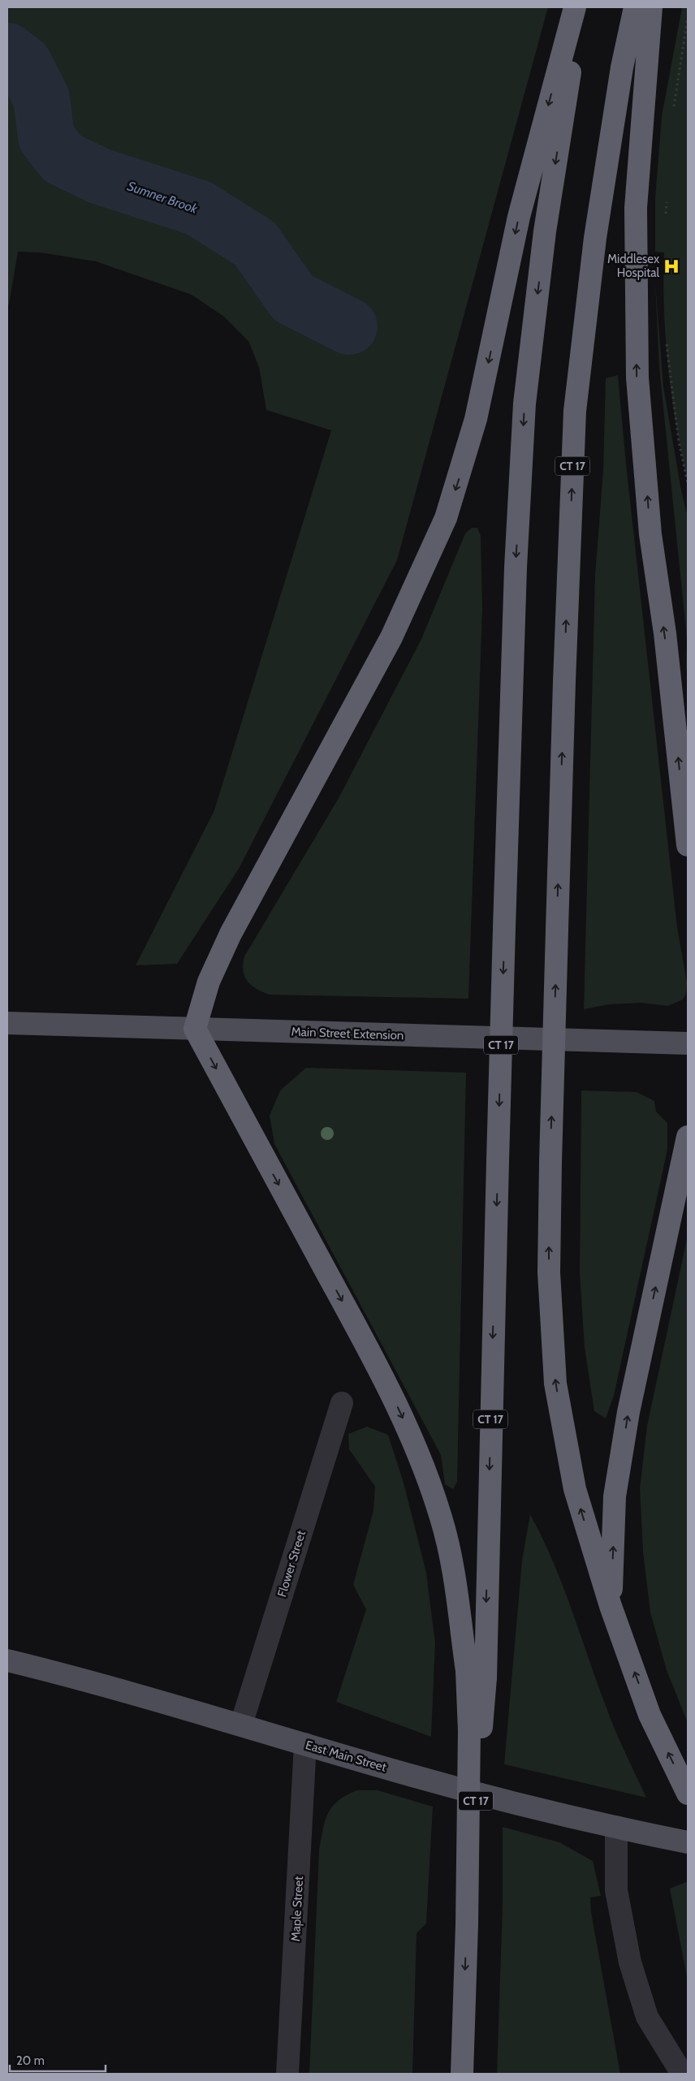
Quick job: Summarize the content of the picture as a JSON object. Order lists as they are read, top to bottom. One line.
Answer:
{"streets":{"highway":["CT 17"],"main road":["Main Street Extension","East Main Street"],"street":["Flower Street","Maple Street"]},"crossings":[["Flower Street","East Main Street"],["East Main Street","Maple Street"]],"water":["Sumner Brook"],"places":{"hospital":["Middlesex Hospital"]},"scale_bar":"20 m"}
